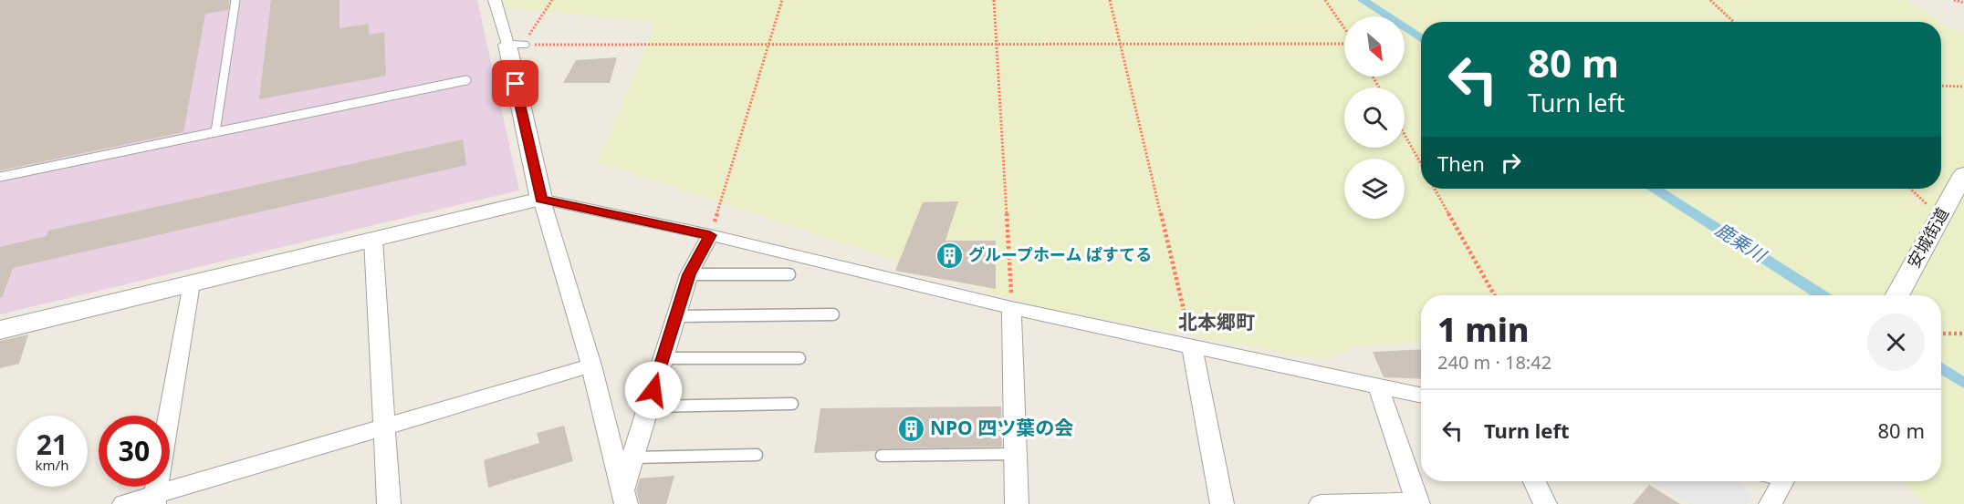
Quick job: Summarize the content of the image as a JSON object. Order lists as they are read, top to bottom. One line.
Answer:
{"streets":{"street":["安城街道"]},"districts":["北本郷町"],"water":["鹿乗川"],"places":{"building":["グループホーム ぱすてる","NPO 四ツ葉の会"]},"north":"bottom right","page":{"turn":["80 m","Turn left"],"then":"Then","heading":["1 min","240 m · 18:42"],"list":[{"name":"Turn left","value":"80 m"}],"speed":"21 km/h","limit":"30"}}
